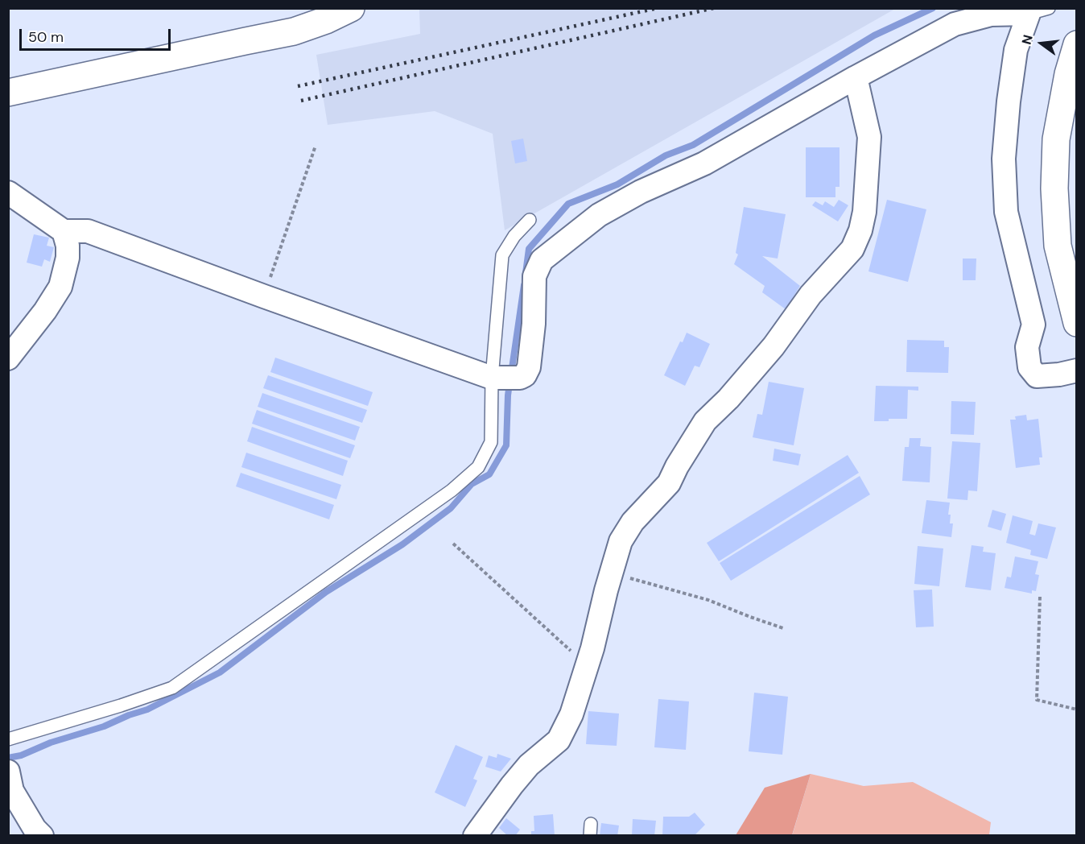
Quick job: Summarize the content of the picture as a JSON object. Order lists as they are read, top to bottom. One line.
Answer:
{"scale_bar":"50 m","north":"left"}
